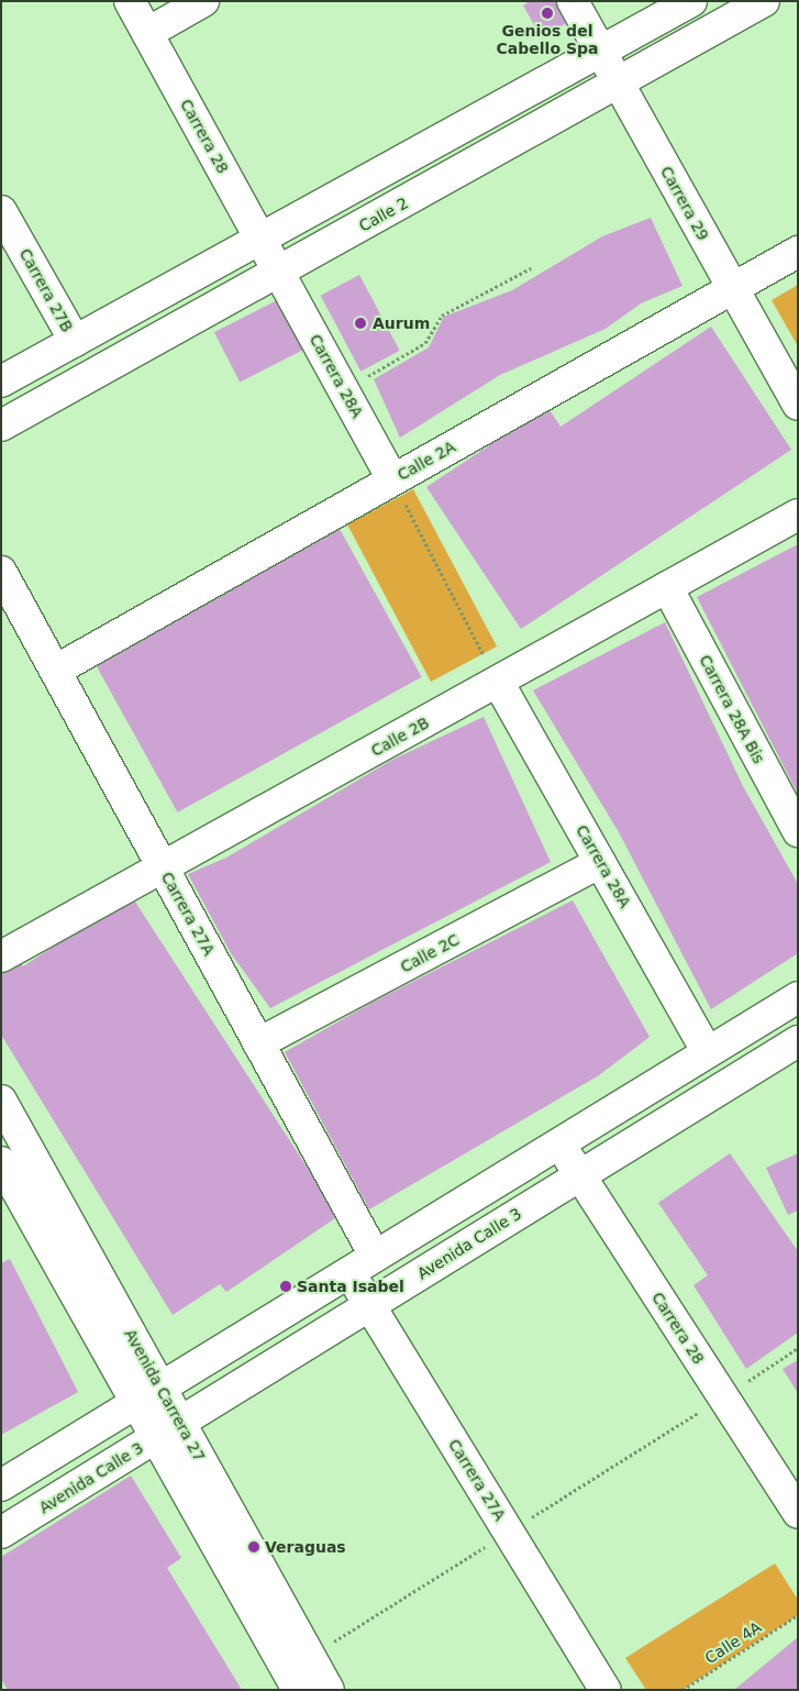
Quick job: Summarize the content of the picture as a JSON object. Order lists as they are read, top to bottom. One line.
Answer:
{"streets":{"street":["Carrera 28","Carrera 29","Calle 2","Carrera 27B","Carrera 28A","Calle 2A","Carrera 28A Bis","Calle 2B","Carrera 27A","Calle 2C","Avenida Calle 3","Avenida Carrera 27"],"path":["Calle 4A"]},"crossings":[["Carrera 28","Calle 2"],["Carrera 28","Carrera 28A"],["Carrera 28","Avenida Calle 3"],["Carrera 29","Calle 2"],["Carrera 29","Calle 2A"],["Calle 2","Carrera 28A"],["Carrera 28A","Calle 2A"],["Carrera 28A","Calle 2B"],["Carrera 28A","Calle 2C"],["Calle 2A","Carrera 27A"],["Carrera 28A Bis","Calle 2B"],["Calle 2B","Carrera 27A"],["Carrera 27A","Calle 2C"],["Carrera 27A","Avenida Calle 3"],["Avenida Calle 3","Avenida Carrera 27"]],"places":["Genios del Cabello Spa","Aurum","Santa Isabel","Veraguas"]}
